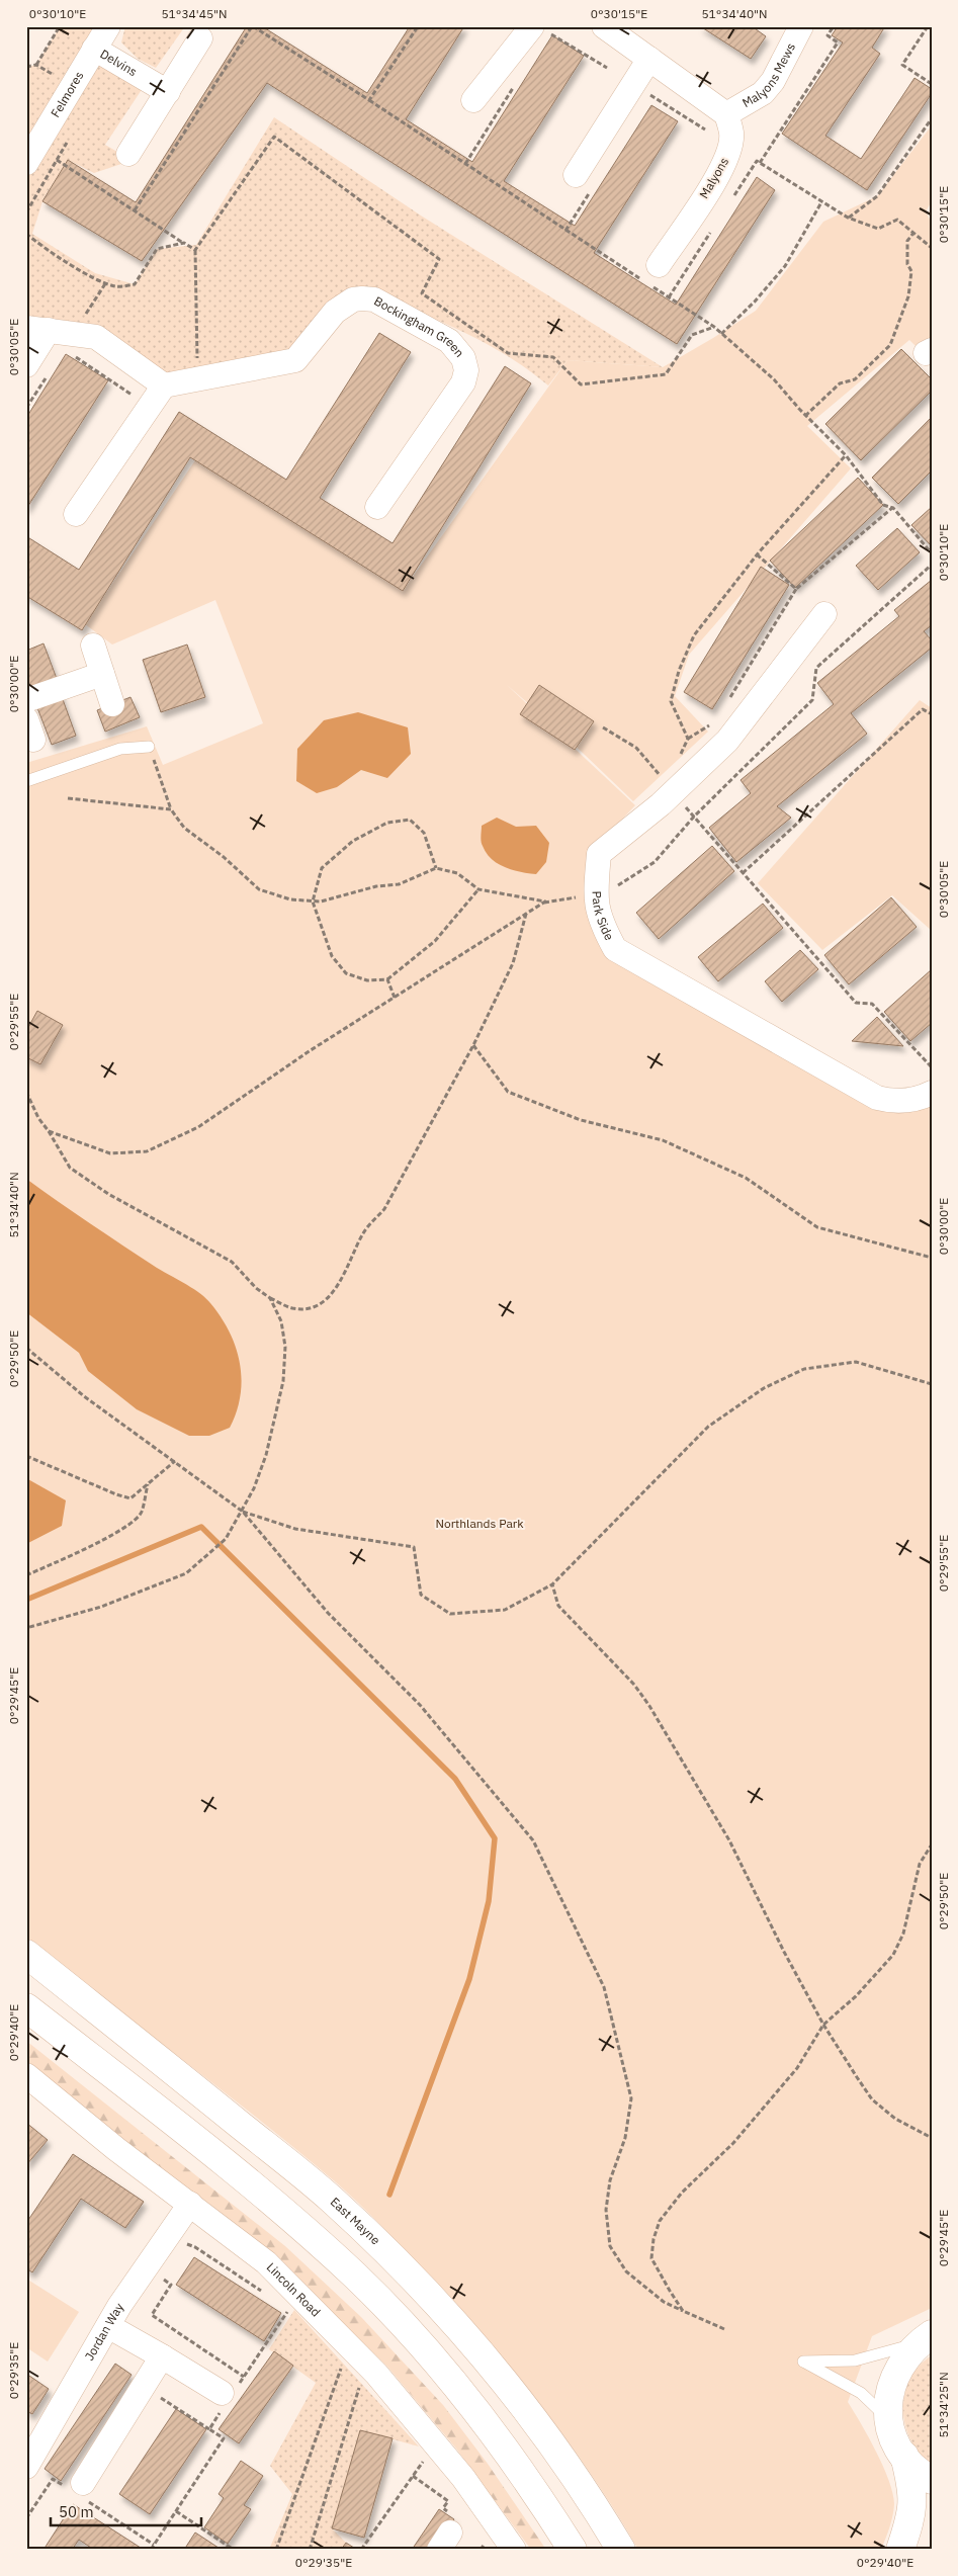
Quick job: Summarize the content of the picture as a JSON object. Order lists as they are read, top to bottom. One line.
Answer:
{"streets":{"main road":["East Mayne"],"street":["Delvins","Malyons Mews","Felmores","Malyons","Bockingham Green","Park Side","Lincoln Road","Jordan Way"]},"crossings":[["Delvins","Felmores"],["Malyons Mews","Malyons"],["Lincoln Road","Jordan Way"]],"parks":["Northlands Park"],"scale_bar":"50 m","coordinates":["0°30'10\"E","51°34'45\"N","0°30'15\"E","51°34'40\"N","0°30'05\"E","0°30'00\"E","0°29'55\"E","0°29'50\"E","0°29'45\"E","0°29'40\"E","0°29'35\"E","51°34'25\"N"]}
